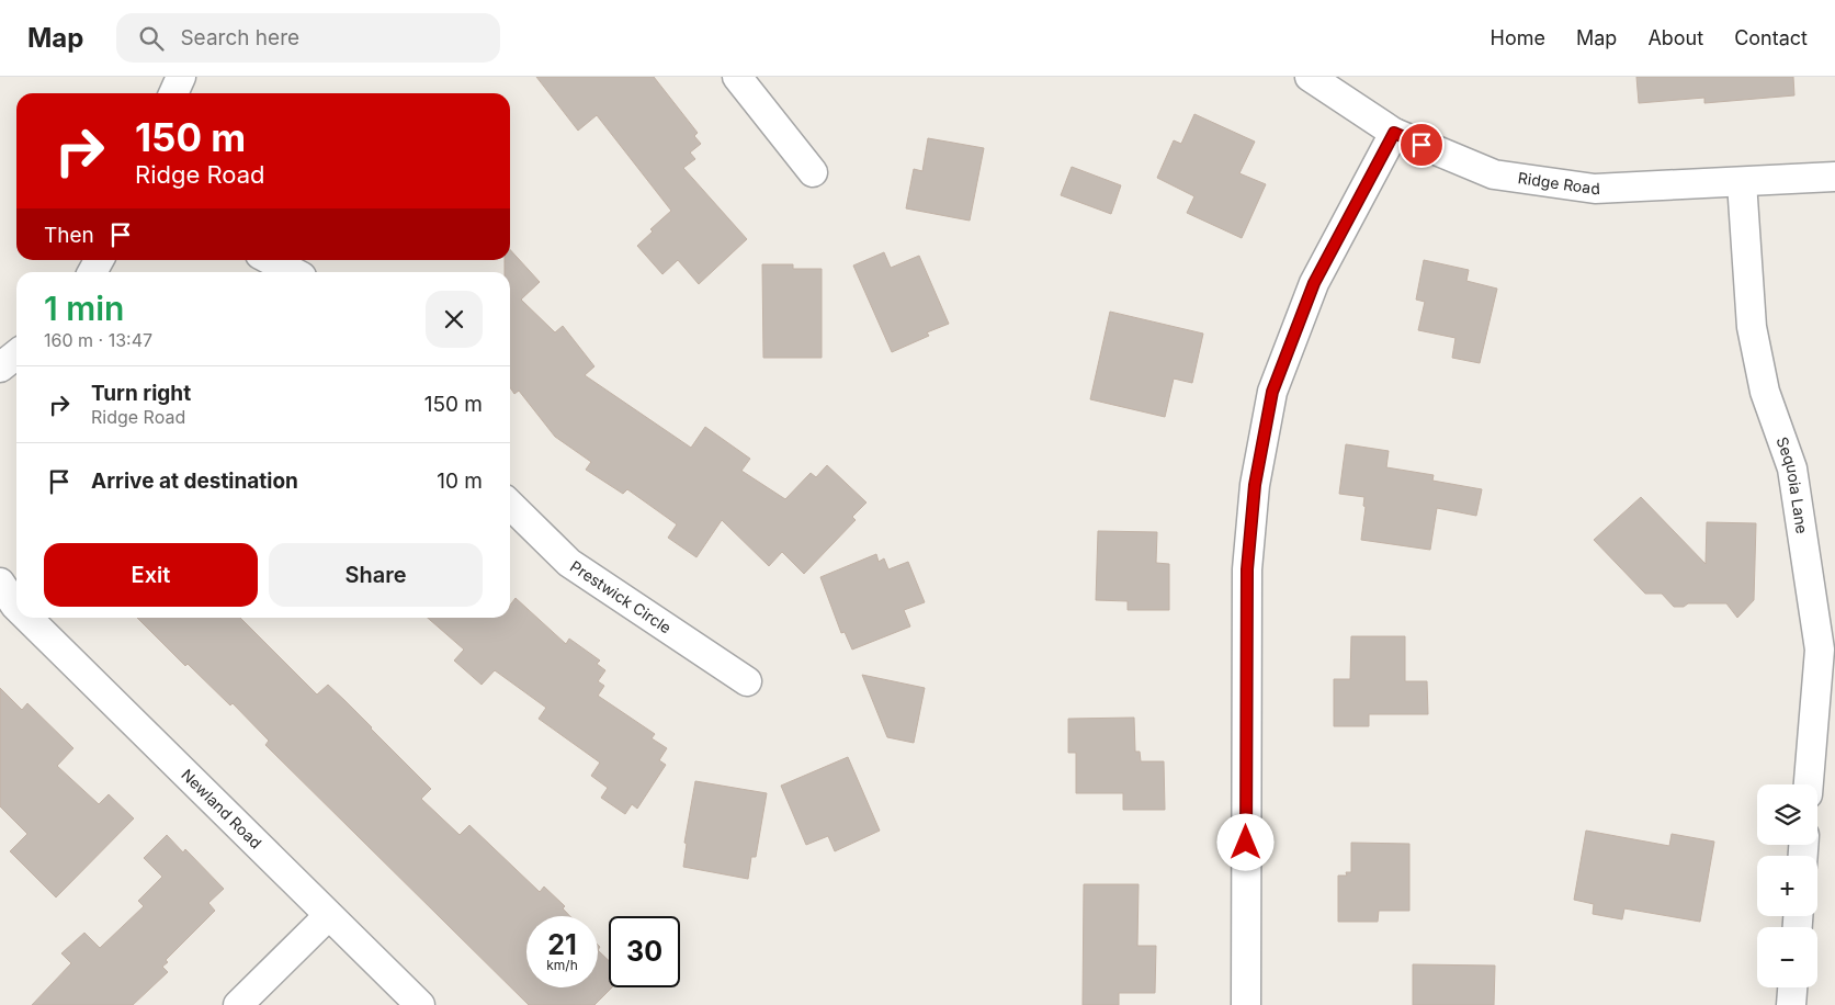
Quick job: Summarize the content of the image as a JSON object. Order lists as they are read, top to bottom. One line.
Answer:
{"streets":{"street":["Ridge Road","Sequoia Lane","Prestwick Circle","Newland Road"]},"crossings":[["Ridge Road","Sequoia Lane"]],"page":{"header":"Map","search":"Search here","nav":["Home","Map","About","Contact"],"turn":["150 m","Ridge Road"],"then":"Then","heading":["1 min","160 m · 13:47"],"list":[{"name":"Turn right","note":"Ridge Road","value":"150 m"},{"name":"Arrive at destination","value":"10 m"}],"buttons":["Exit","Share"],"map_buttons":["+","−"],"speed":"21 km/h","limit":"30"}}
